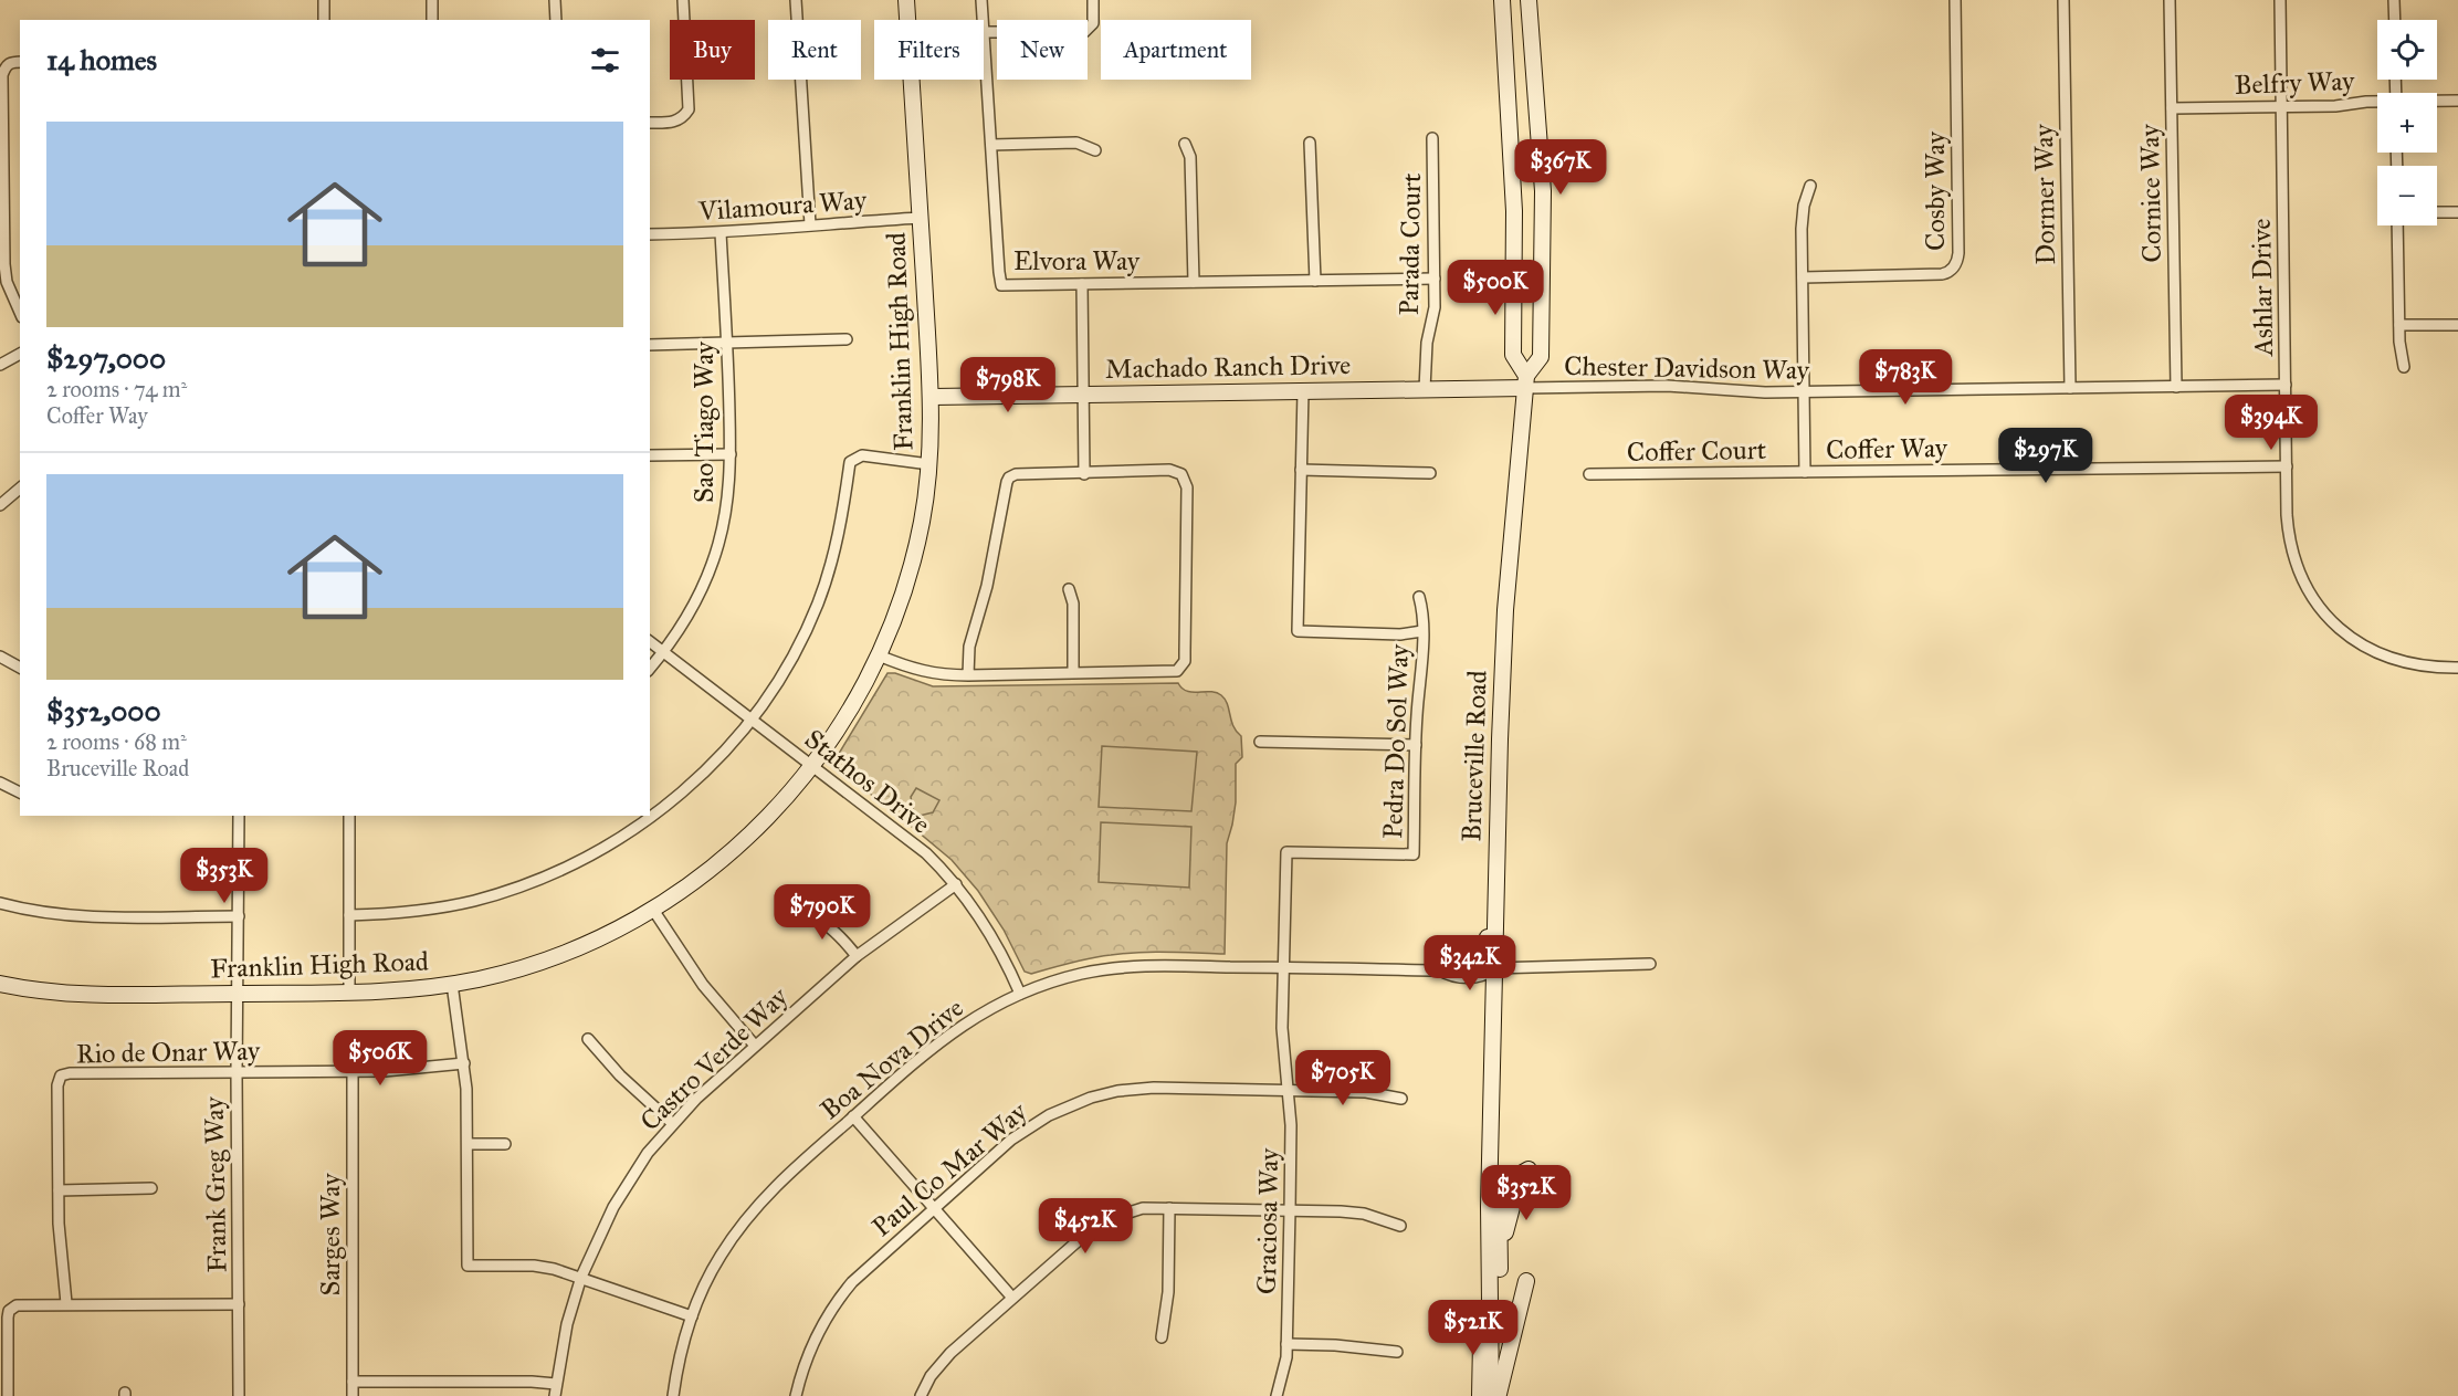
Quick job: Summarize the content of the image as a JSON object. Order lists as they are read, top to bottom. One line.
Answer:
{"streets":{"main road":["Franklin High Road","Machado Ranch Drive","Bruceville Road"],"street":["Belfry Way","Cosby Way","Cornice Way","Dormer Way","Vilamoura Way","Parada Court","Elvora Way","Ashlar Drive","Chester Davidson Way","Sao Tiago Way","Coffer Way","Coffer Court","Pedra Do Sol Way","Stathos Drive","Rio de Onar Way","Castro Verde Way","Boa Nova Drive","Paul Co Mar Way","Frank Greg Way","Graciosa Way","Sarges Way"]},"crossings":[["Belfry Way","Cornice Way"],["Belfry Way","Ashlar Drive"],["Cornice Way","Chester Davidson Way"],["Dormer Way","Chester Davidson Way"],["Vilamoura Way","Franklin High Road"],["Vilamoura Way","Sao Tiago Way"],["Parada Court","Elvora Way"],["Parada Court","Machado Ranch Drive"],["Ashlar Drive","Chester Davidson Way"],["Ashlar Drive","Coffer Way"],["Franklin High Road","Machado Ranch Drive"],["Franklin High Road","Stathos Drive"],["Franklin High Road","Frank Greg Way"],["Machado Ranch Drive","Chester Davidson Way"],["Machado Ranch Drive","Pedra Do Sol Way"],["Machado Ranch Drive","Bruceville Road"],["Chester Davidson Way","Bruceville Road"],["Sao Tiago Way","Stathos Drive"],["Coffer Way","Coffer Court"],["Pedra Do Sol Way","Boa Nova Drive"],["Pedra Do Sol Way","Graciosa Way"],["Bruceville Road","Boa Nova Drive"],["Stathos Drive","Castro Verde Way"],["Stathos Drive","Boa Nova Drive"],["Rio de Onar Way","Frank Greg Way"],["Rio de Onar Way","Sarges Way"],["Boa Nova Drive","Graciosa Way"],["Paul Co Mar Way","Graciosa Way"]],"page":{"map_buttons":["+","−"],"chip":["Buy","Rent","Filters","New","Apartment"],"heading":"14 homes","list":[{"name":"$297,000","note":"2 rooms · 74 m² · Coffer Way"},{"name":"$352,000","note":"2 rooms · 68 m² · Bruceville Road"}],"price":["$367K","$500K","$783K","$798K","$394K","$297K","$353K","$790K","$342K","$506K","$705K","$352K","$452K","$521K"]}}
